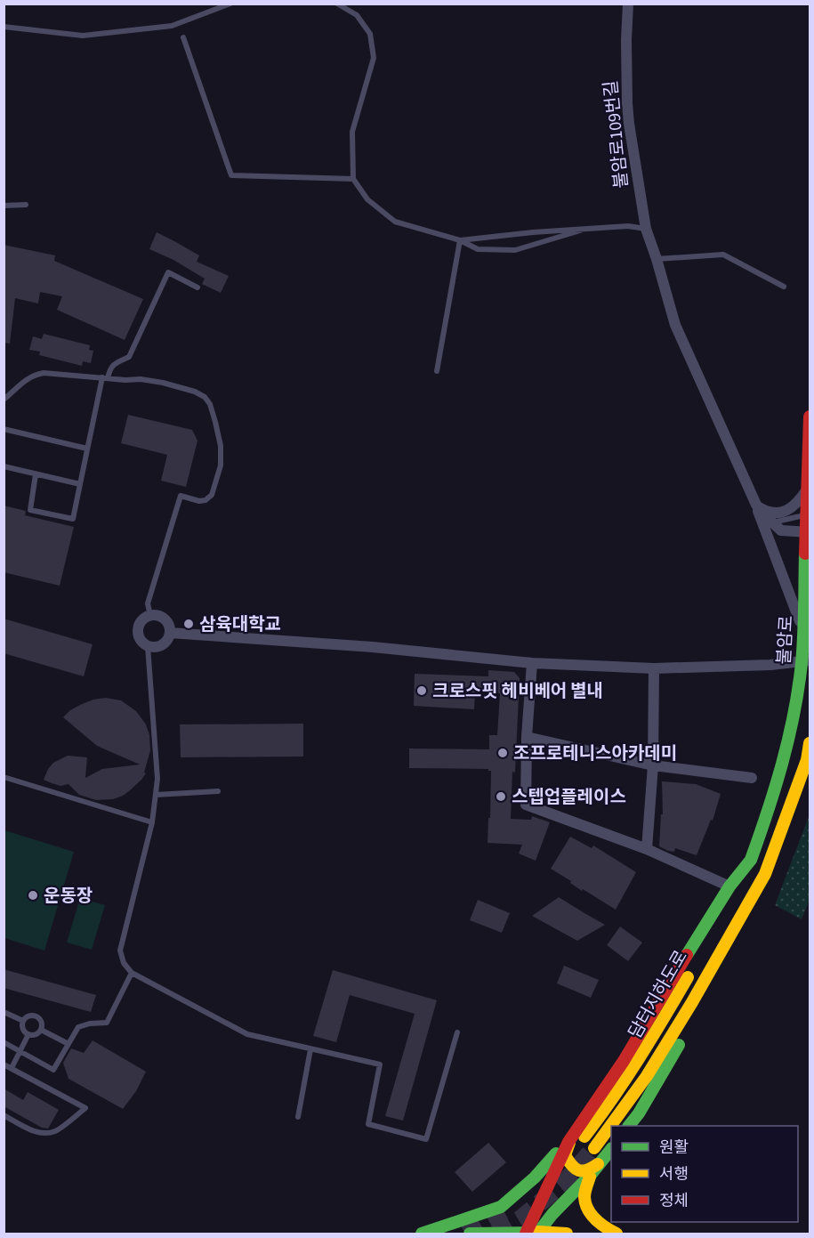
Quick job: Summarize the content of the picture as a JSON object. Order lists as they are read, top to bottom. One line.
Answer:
{"streets":{"main road":["불암로","담터지하도로"],"street":["불암로109번길"]},"crossings":[["불암로","담터지하도로"]],"places":["삼육대학교","크로스핏 헤비베어 별내","조프로테니스아카데미","스텝업플레이스","운동장"],"legend":["원활","서행","정체"]}
